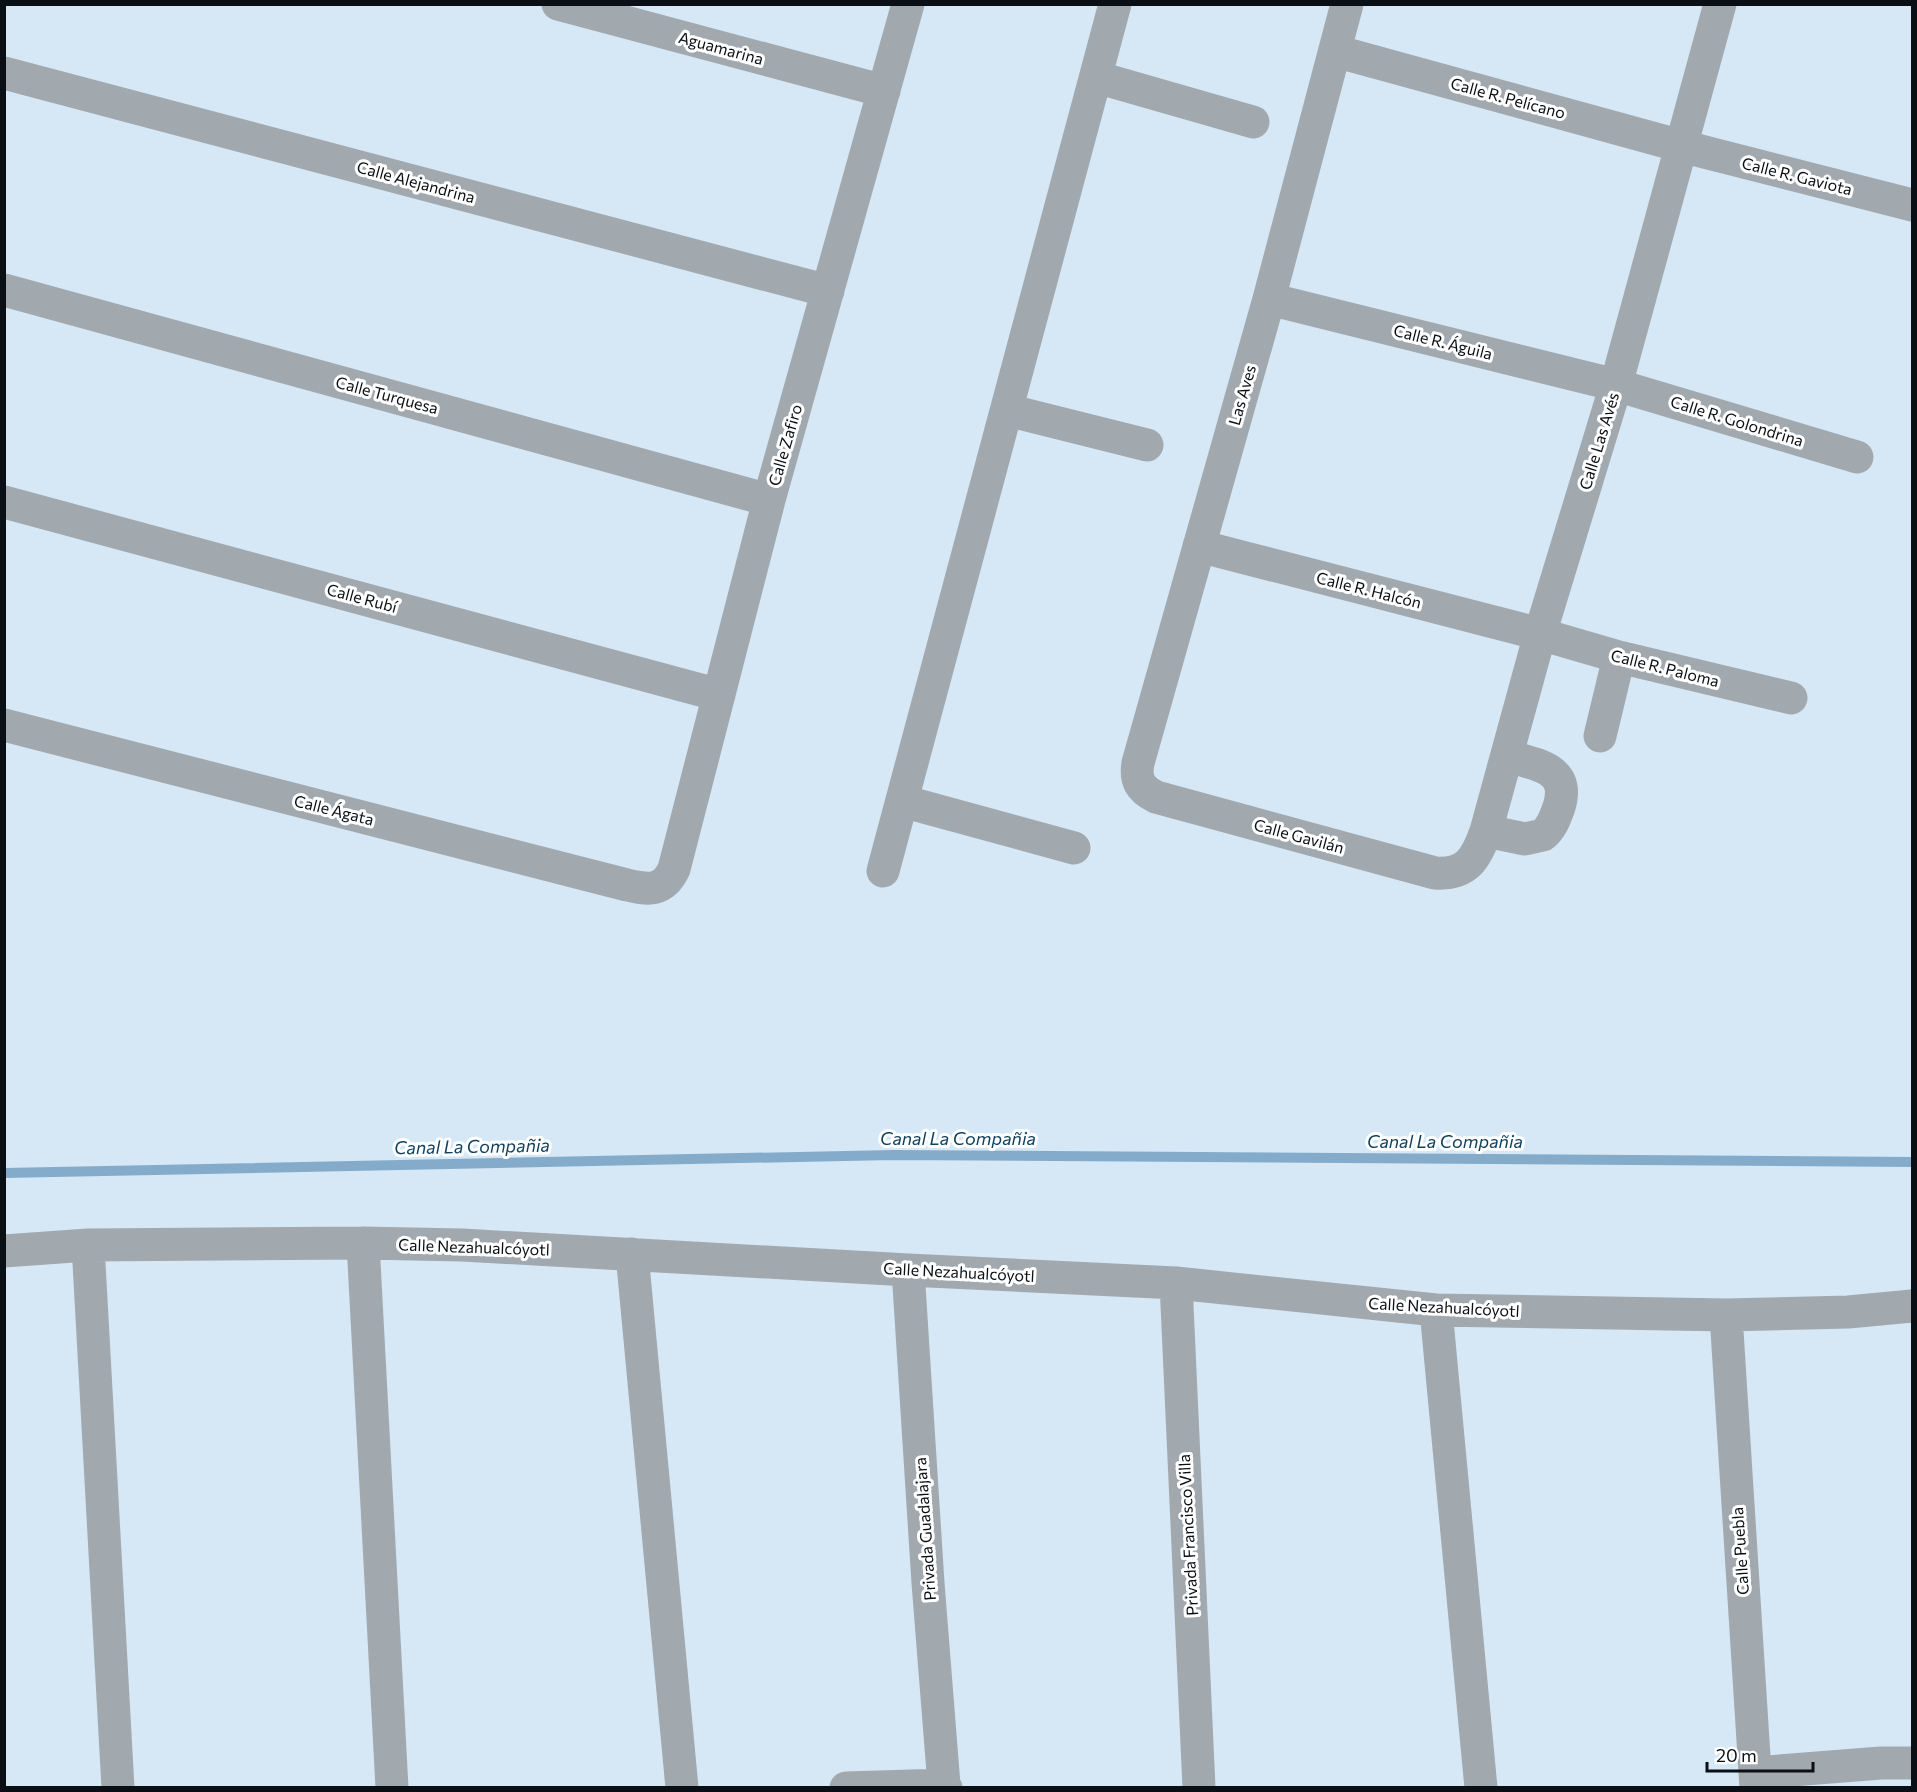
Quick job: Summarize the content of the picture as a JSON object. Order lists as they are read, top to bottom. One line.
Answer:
{"streets":{"street":["Aguamarina","Calle R. Pelícano","Calle R. Gaviota","Calle Alejandrina","Calle R. Águila","Calle Turquesa","Las Aves","Calle R. Golondrina","Calle Las Avés","Calle Zafiro","Calle R. Halcón","Calle Rubí","Calle R. Paloma","Calle Ágata","Calle Gavilán","Calle Nezahualcóyotl","Privada Guadalajara","Privada Francisco Villa","Calle Puebla"]},"crossings":[["Aguamarina","Calle Zafiro"],["Calle R. Pelícano","Calle R. Gaviota"],["Calle R. Pelícano","Las Aves"],["Calle R. Pelícano","Calle Las Avés"],["Calle R. Gaviota","Calle Las Avés"],["Calle Alejandrina","Calle Zafiro"],["Calle R. Águila","Las Aves"],["Calle R. Águila","Calle R. Golondrina"],["Calle R. Águila","Calle Las Avés"],["Calle Turquesa","Calle Zafiro"],["Las Aves","Calle R. Halcón"],["Las Aves","Calle Gavilán"],["Calle R. Golondrina","Calle Las Avés"],["Calle Las Avés","Calle R. Halcón"],["Calle Las Avés","Calle R. Paloma"],["Calle Las Avés","Calle Gavilán"],["Calle Zafiro","Calle Rubí"],["Calle Zafiro","Calle Ágata"],["Calle R. Halcón","Calle R. Paloma"],["Calle Nezahualcóyotl","Privada Guadalajara"],["Calle Nezahualcóyotl","Privada Francisco Villa"],["Calle Nezahualcóyotl","Calle Puebla"]],"water":["Canal La Compañia"],"scale_bar":"20 m"}
